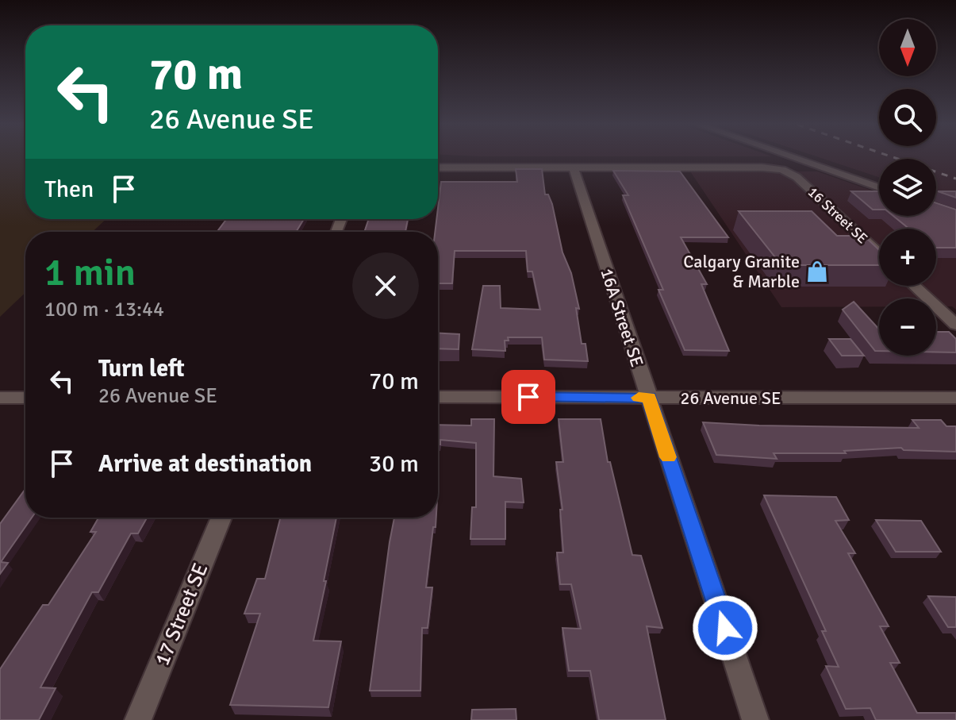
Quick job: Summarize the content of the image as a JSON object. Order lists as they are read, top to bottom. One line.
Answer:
{"streets":{"street":["16 Street SE","16A Street SE","26 Avenue SE","17 Street SE"]},"crossings":[["16 Street SE","16A Street SE"],["16A Street SE","26 Avenue SE"]],"places":{"shop":["Calgary Granite & Marble"]},"north":"bottom","page":{"map_buttons":["+","−"],"turn":["70 m","26 Avenue SE"],"then":"Then","heading":["1 min","100 m · 13:44"],"list":[{"name":"Turn left","note":"26 Avenue SE","value":"70 m"},{"name":"Arrive at destination","value":"30 m"}]}}
